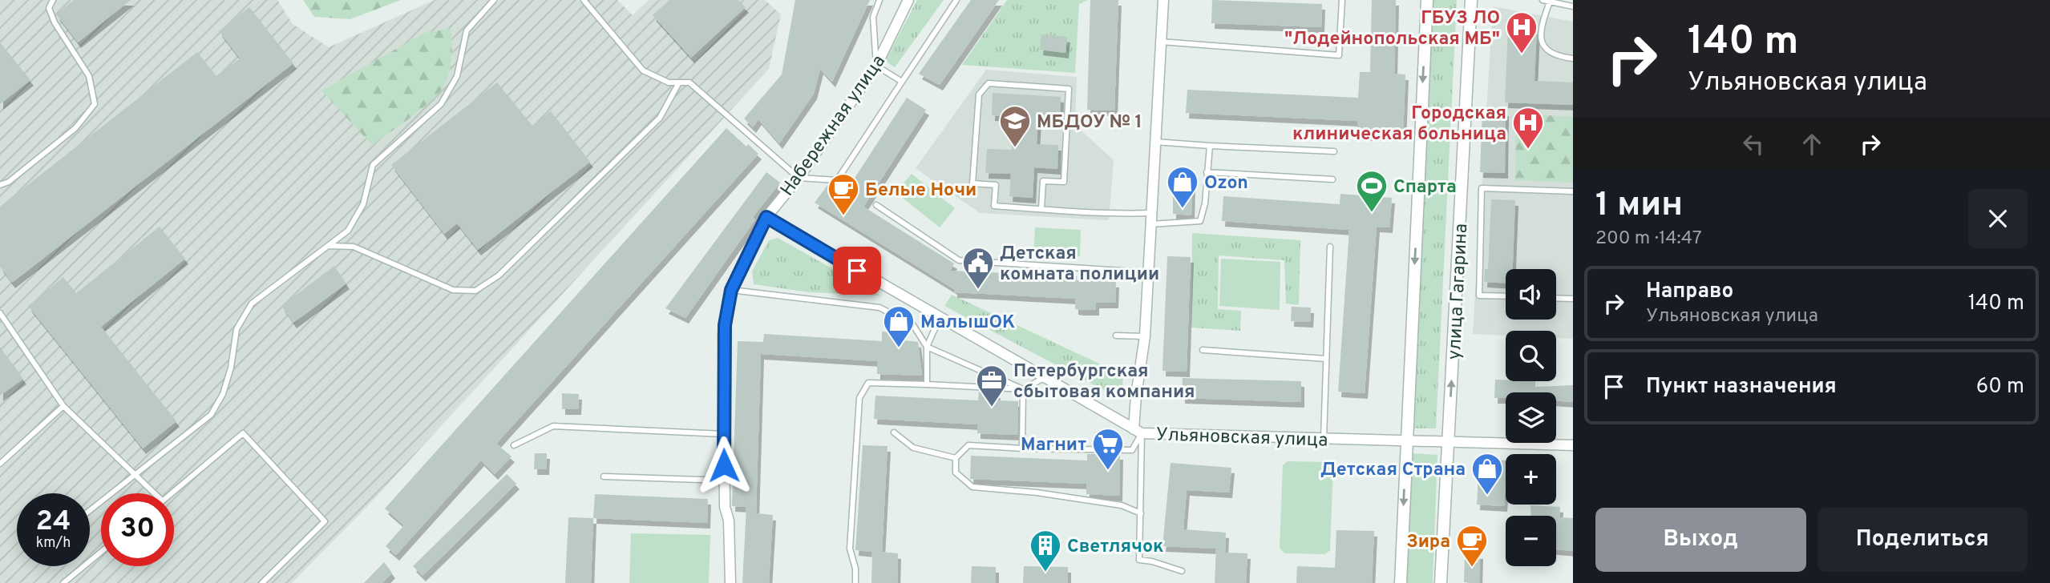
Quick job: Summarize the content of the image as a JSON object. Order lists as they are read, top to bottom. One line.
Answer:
{"streets":{"street":["Набережная улица","улица Гагарина","Ульяновская улица"]},"crossings":[["Набережная улица","Ульяновская улица"],["улица Гагарина","Ульяновская улица"]],"places":{"hospital":["ГБУЗ ЛО \"Лодейнопольская МБ\"","Городская клиническая больница"],"school or university":["МБДОУ № 1"],"shop":["Ozon","МалышОК","Детская Страна"],"sports":["Спарта"],"cafe":["Белые Ночи","Зира"],"public building":["Детская комната полиции"],"office":["Петербургская сбытовая компания"],"supermarket":["Магнит"],"building":["Светлячок"]},"page":{"turn":["140 m","Ульяновская улица"],"heading":["1 мин","200 m · 14:47"],"list":[{"name":"Направо","note":"Ульяновская улица","value":"140 m"},{"name":"Пункт назначения","value":"60 m"}],"map_buttons":["+","−"],"speed":"24 km/h","limit":"30","buttons":["Выход","Поделиться"]}}
